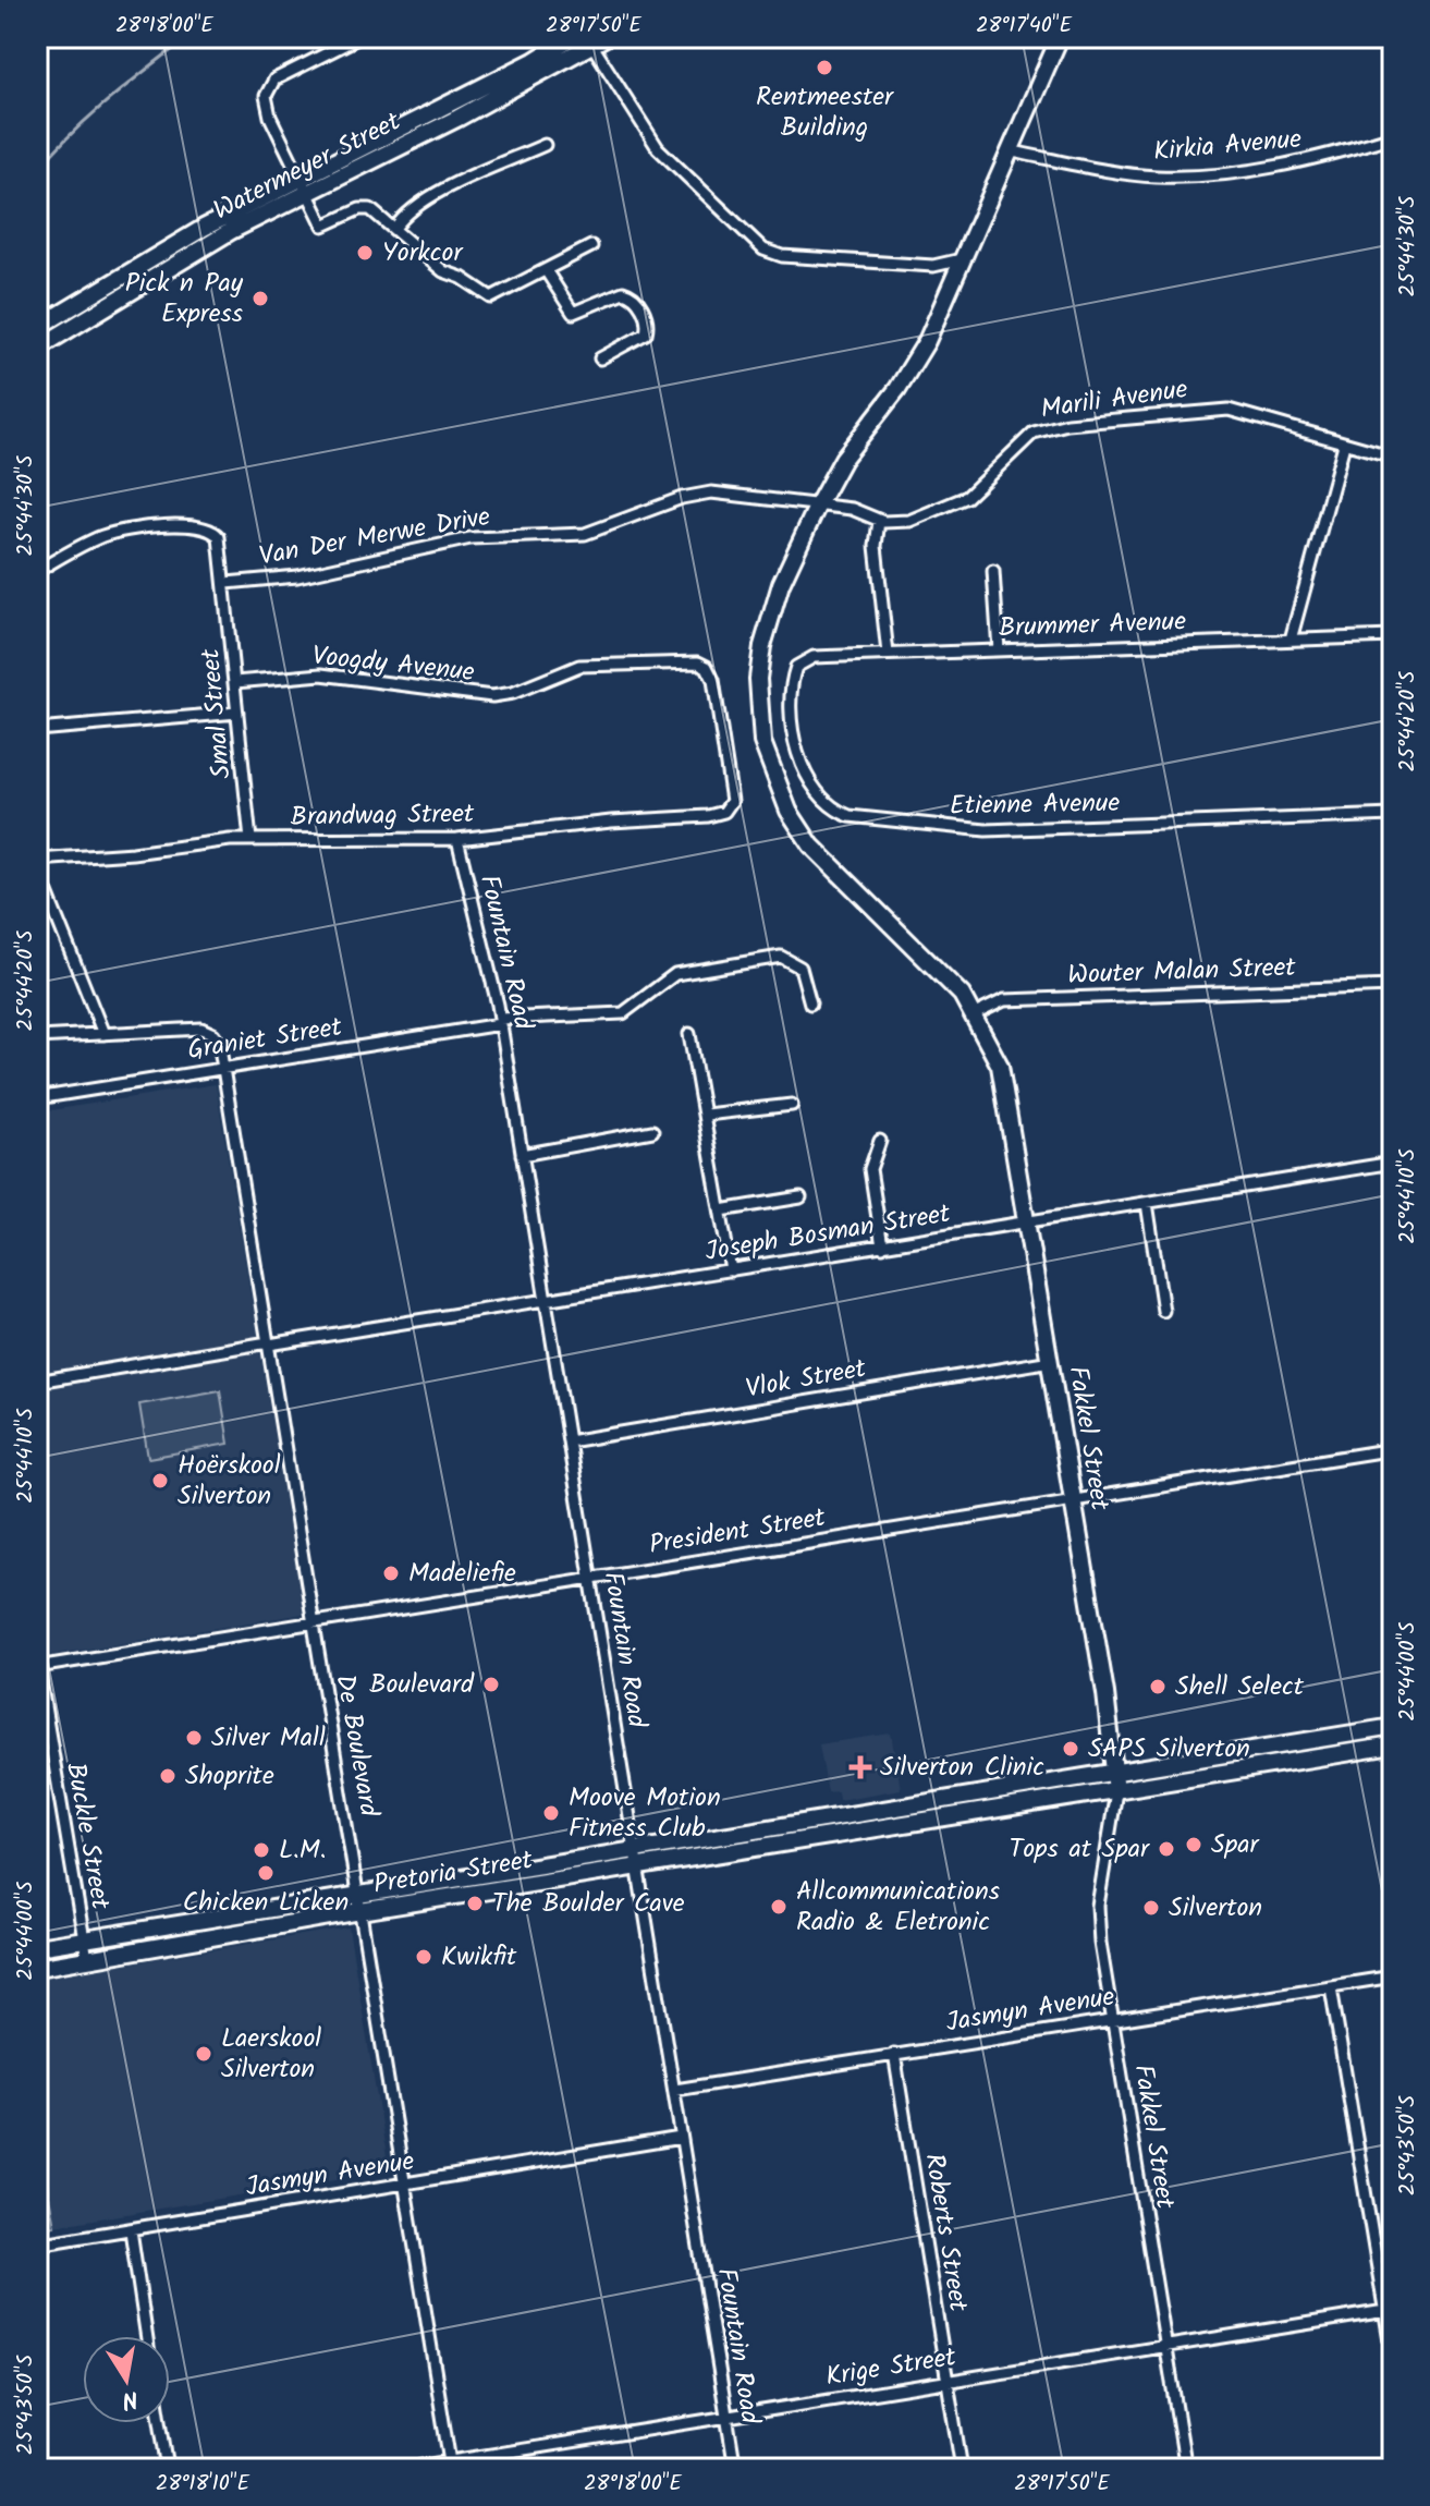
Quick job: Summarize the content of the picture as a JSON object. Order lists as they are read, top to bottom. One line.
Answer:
{"streets":{"main road":["Watermeyer Street","Fakkel Street","Pretoria Street"],"street":["Kirkia Avenue","Marili Avenue","Van Der Merwe Drive","Brummer Avenue","Voogdy Avenue","Smal Street","Etienne Avenue","Brandwag Street","Fountain Road","Wouter Malan Street","Graniet Street","Joseph Bosman Street","Vlok Street","President Street","De Boulevard","Buckle Street","Jasmyn Avenue","Roberts Street","Krige Street"]},"crossings":[["Marili Avenue","Van Der Merwe Drive"],["Marili Avenue","Fakkel Street"],["Van Der Merwe Drive","Smal Street"],["Van Der Merwe Drive","Fakkel Street"],["Brummer Avenue","Etienne Avenue"],["Voogdy Avenue","Smal Street"],["Voogdy Avenue","Brandwag Street"],["Smal Street","Brandwag Street"],["Brandwag Street","Fountain Road"],["Fountain Road","Graniet Street"],["Fountain Road","Joseph Bosman Street"],["Fountain Road","Vlok Street"],["Fountain Road","President Street"],["Fountain Road","Pretoria Street"],["Fountain Road","Jasmyn Avenue"],["Fountain Road","Krige Street"],["Wouter Malan Street","Fakkel Street"],["Graniet Street","De Boulevard"],["Joseph Bosman Street","Fakkel Street"],["Joseph Bosman Street","De Boulevard"],["Vlok Street","Fakkel Street"],["Fakkel Street","President Street"],["Fakkel Street","Pretoria Street"],["Fakkel Street","Jasmyn Avenue"],["Fakkel Street","Krige Street"],["President Street","De Boulevard"],["President Street","Buckle Street"],["De Boulevard","Pretoria Street"],["De Boulevard","Jasmyn Avenue"],["De Boulevard","Krige Street"],["Buckle Street","Pretoria Street"],["Jasmyn Avenue","Roberts Street"],["Roberts Street","Krige Street"]],"places":{"other":["Rentmeester Building","Yorkcor","Pick n Pay Express","Hoërskool Silverton","Madeliefie","Boulevard","Shell Select","Silver Mall","SAPS Silverton","Shoprite","Moove Motion Fitness Club","Spar","Tops at Spar","L.M.","Chicken Licken","The Boulder Cave","Allcommunications Radio & Eletronic","Silverton","Kwikfit","Laerskool Silverton"],"health":["Silverton Clinic"]},"north":"bottom","coordinates":["28°18'00\"E","28°17'50\"E","28°17'40\"E","25°44'30\"S","25°44'20\"S","25°44'10\"S","25°44'00\"S","25°43'50\"S","28°18'10\"E"]}
